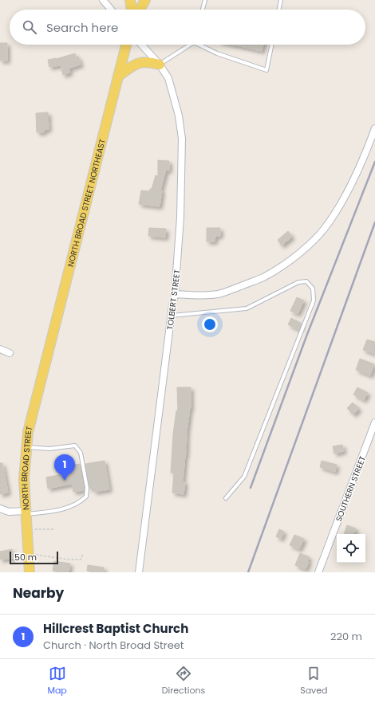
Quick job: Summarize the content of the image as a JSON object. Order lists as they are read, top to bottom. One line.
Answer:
{"streets":{"main road":["NORTH BROAD STREET NORTHEAST","NORTH BROAD STREET"],"street":["TOLBERT STREET","SOUTHERN STREET"]},"crossings":[["NORTH BROAD STREET NORTHEAST","NORTH BROAD STREET"]],"scale_bar":"50 m","page":{"search":"Search here","pins":"1","scale":"50 m","heading":"Nearby","list":[{"mark":"1","name":"Hillcrest Baptist Church","note":"Church · North Broad Street","value":"220 m"}],"nav":["Map","Directions","Saved"]}}
